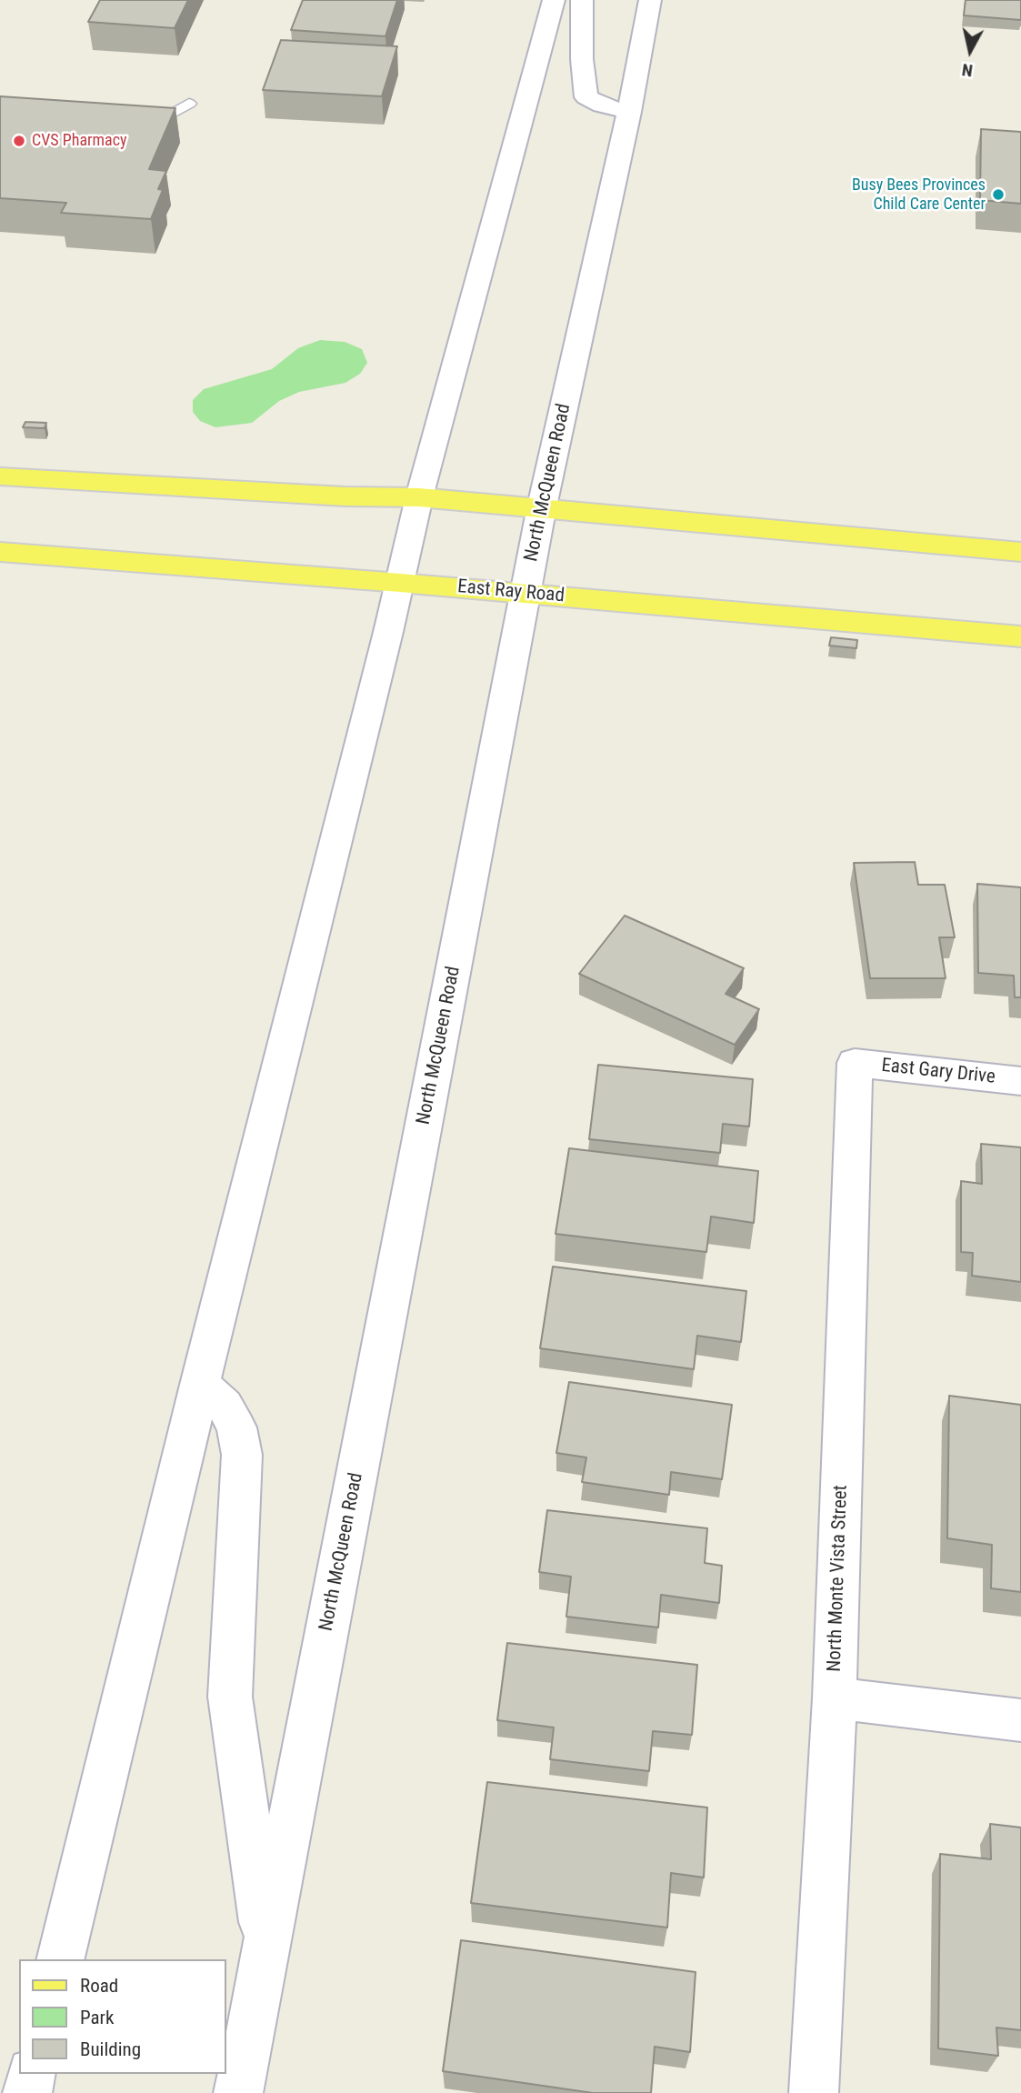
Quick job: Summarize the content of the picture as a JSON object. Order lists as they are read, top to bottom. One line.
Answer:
{"streets":{"main road":["North McQueen Road","East Ray Road","East Gary Drive","North Monte Vista Street"]},"crossings":[["North McQueen Road","East Ray Road"],["East Gary Drive","North Monte Vista Street"]],"places":["CVS Pharmacy","Busy Bees Provinces Child Care Center"],"legend":["Road","Park","Building"],"north":"bottom"}
